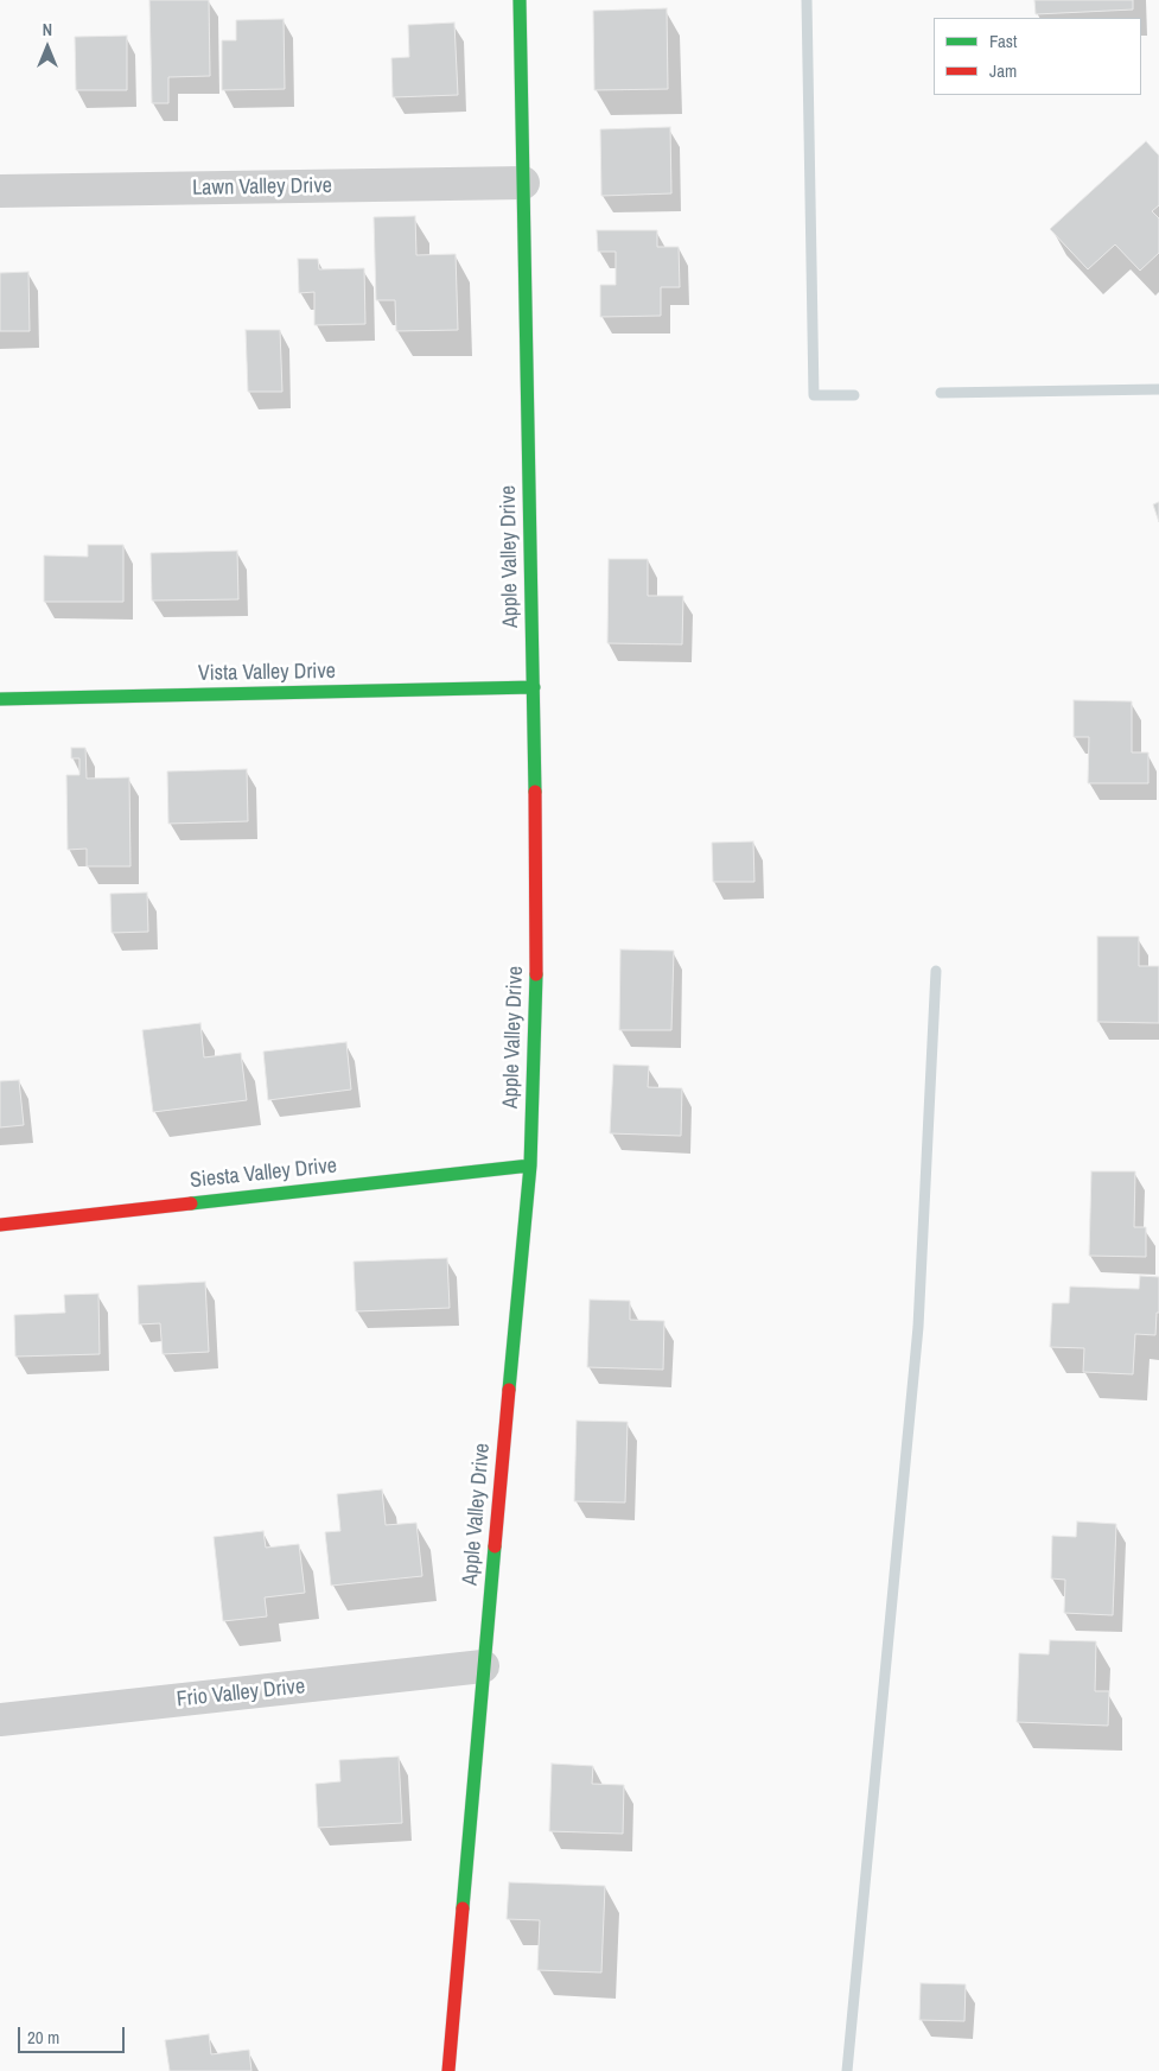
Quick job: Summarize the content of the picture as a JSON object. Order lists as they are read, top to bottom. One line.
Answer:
{"streets":{"street":["Lawn Valley Drive","Apple Valley Drive","Vista Valley Drive","Siesta Valley Drive","Frio Valley Drive"]},"crossings":[["Lawn Valley Drive","Apple Valley Drive"],["Apple Valley Drive","Vista Valley Drive"],["Apple Valley Drive","Siesta Valley Drive"],["Apple Valley Drive","Frio Valley Drive"]],"legend":["Fast","Jam"],"scale_bar":"20 m","north":"top"}
